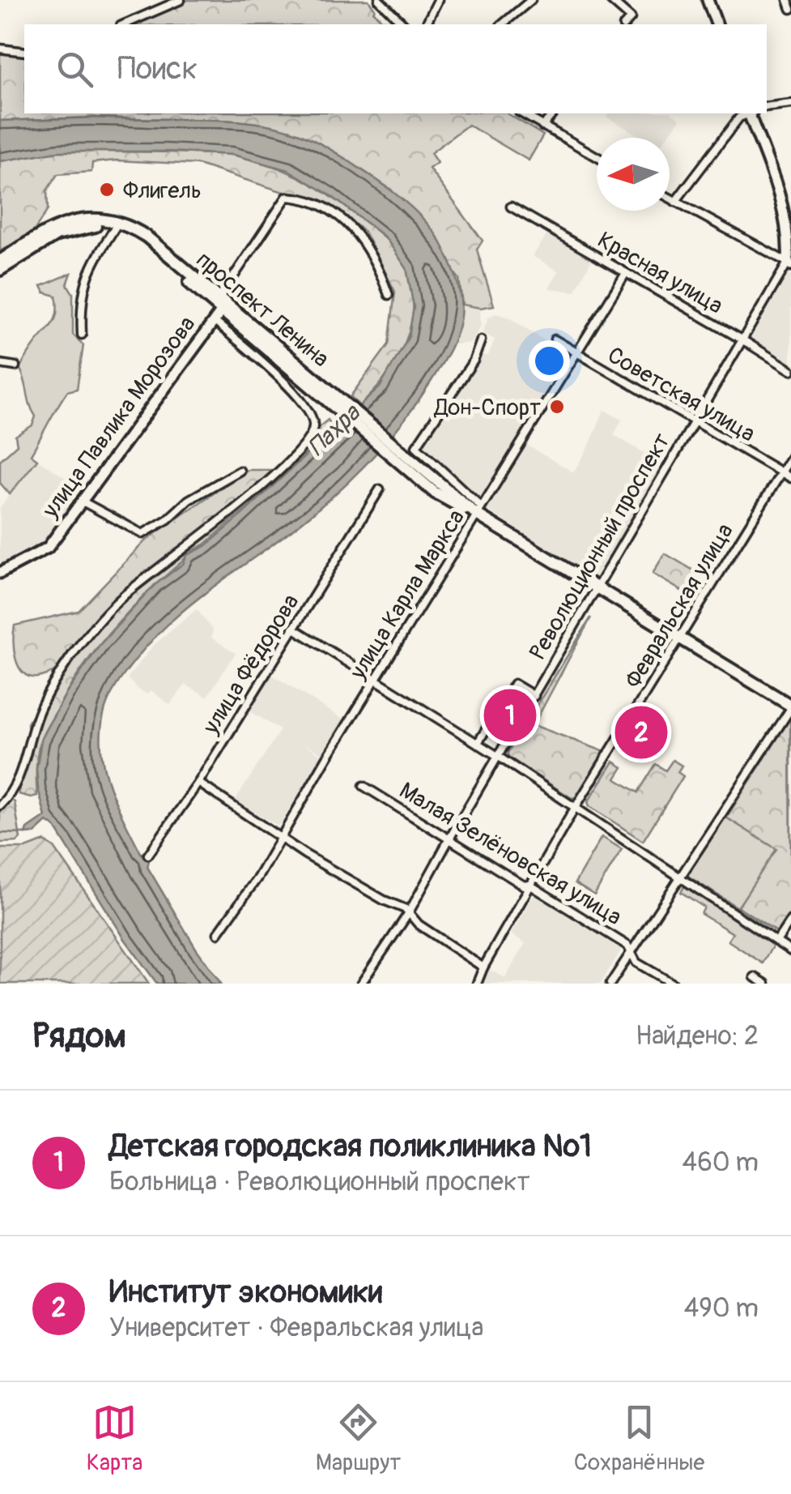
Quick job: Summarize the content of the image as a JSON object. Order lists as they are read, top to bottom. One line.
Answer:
{"streets":{"main road":["проспект Ленина"],"street":["Красная улица","Советская улица","улица Павлика Морозова","Революционный проспект","улица Карла Маркса","Февральская улица","улица Фёдорова","Малая Зелёновская улица"]},"crossings":[["Красная улица","Революционный проспект"],["Красная улица","улица Карла Маркса"],["проспект Ленина","улица Павлика Морозова"],["проспект Ленина","Революционный проспект"],["проспект Ленина","улица Карла Маркса"],["проспект Ленина","Февральская улица"],["Советская улица","Революционный проспект"],["Советская улица","улица Карла Маркса"],["Советская улица","Февральская улица"],["Революционный проспект","Малая Зелёновская улица"],["Февральская улица","Малая Зелёновская улица"]],"water":["Пахра"],"places":["Флигель","Дон-Спорт"],"north":"left","page":{"search":"Поиск","pins":["1","2"],"heading":["Рядом","Найдено: 2"],"list":[{"mark":"1","name":"Детская городская поликлиника №1","note":"Больница · Революционный проспект","value":"460 m"},{"mark":"2","name":"Институт экономики","note":"Университет · Февральская улица","value":"490 m"}],"nav":["Карта","Маршрут","Сохранённые"]}}
